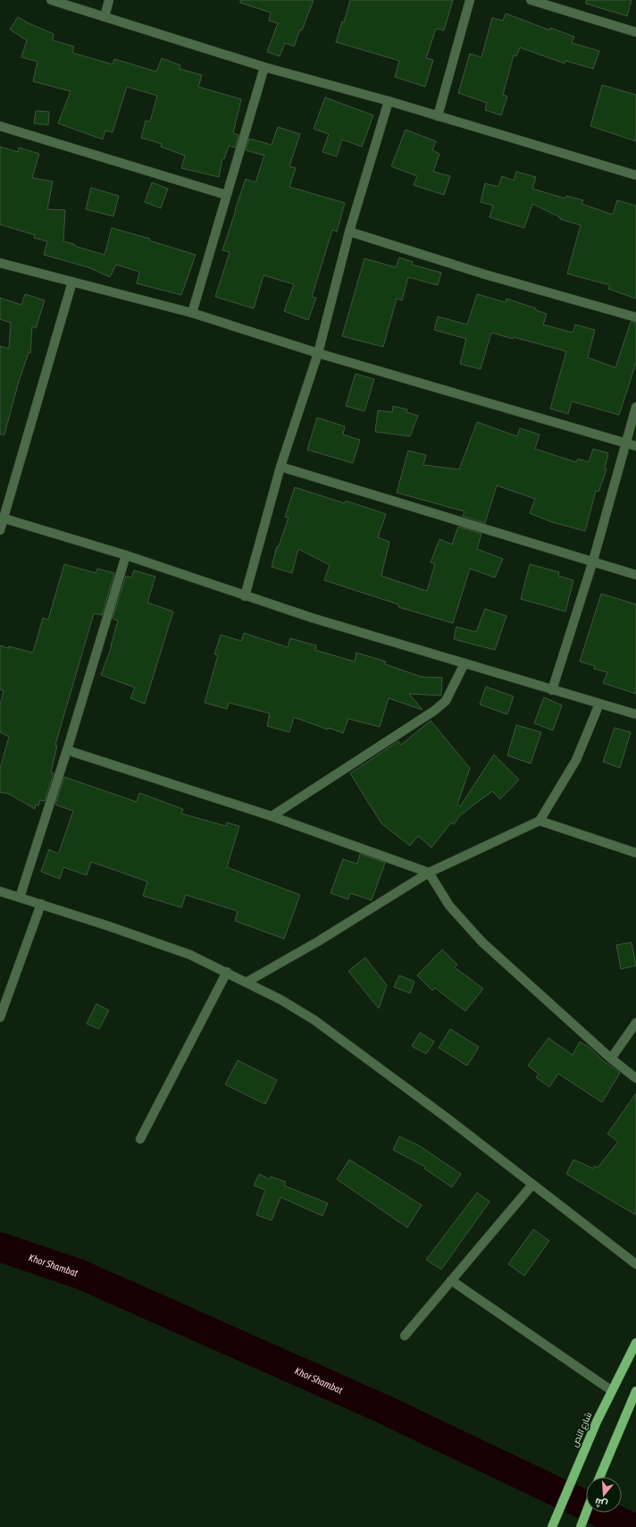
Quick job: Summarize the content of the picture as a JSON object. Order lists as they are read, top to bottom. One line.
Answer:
{"streets":{"main road":["شارع النص"]},"water":["Khor Shambat"],"north":"bottom"}
